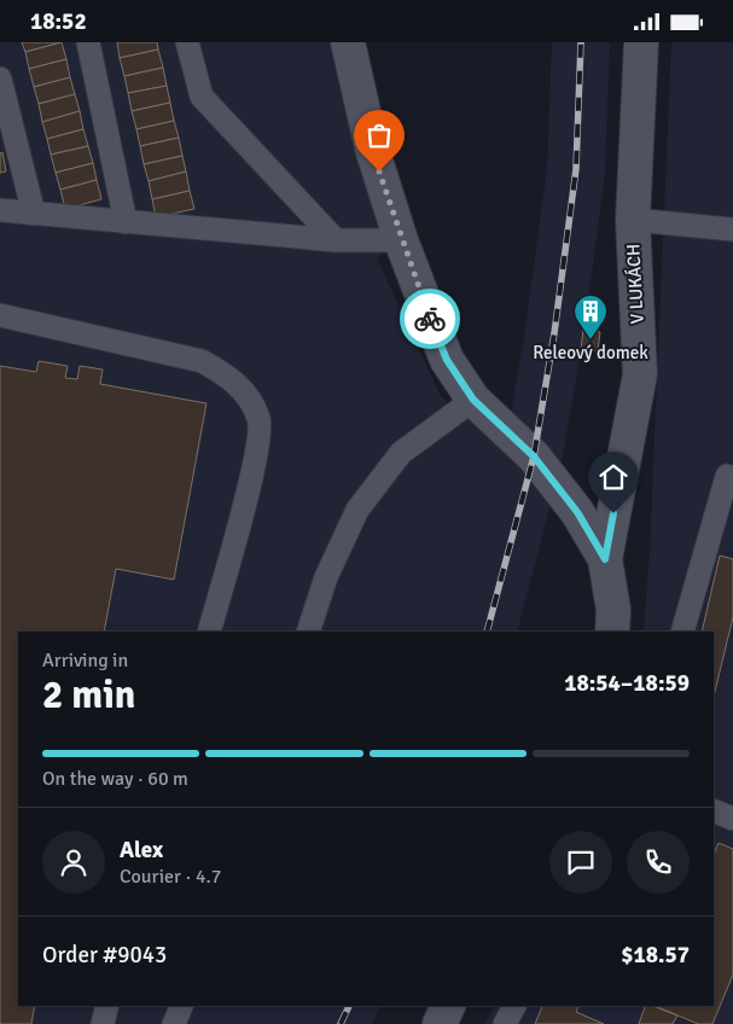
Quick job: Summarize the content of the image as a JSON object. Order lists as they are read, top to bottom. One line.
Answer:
{"streets":{"street":["V LUKÁCH"]},"places":{"building":["Releový domek"]},"page":{"status":"18:52","heading":["2 min","Arriving in","18:54–18:59"],"panel":["Alex","Courier · 4.7","Order #9043","$18.57"],"bar":"On the way · 60 m"}}
